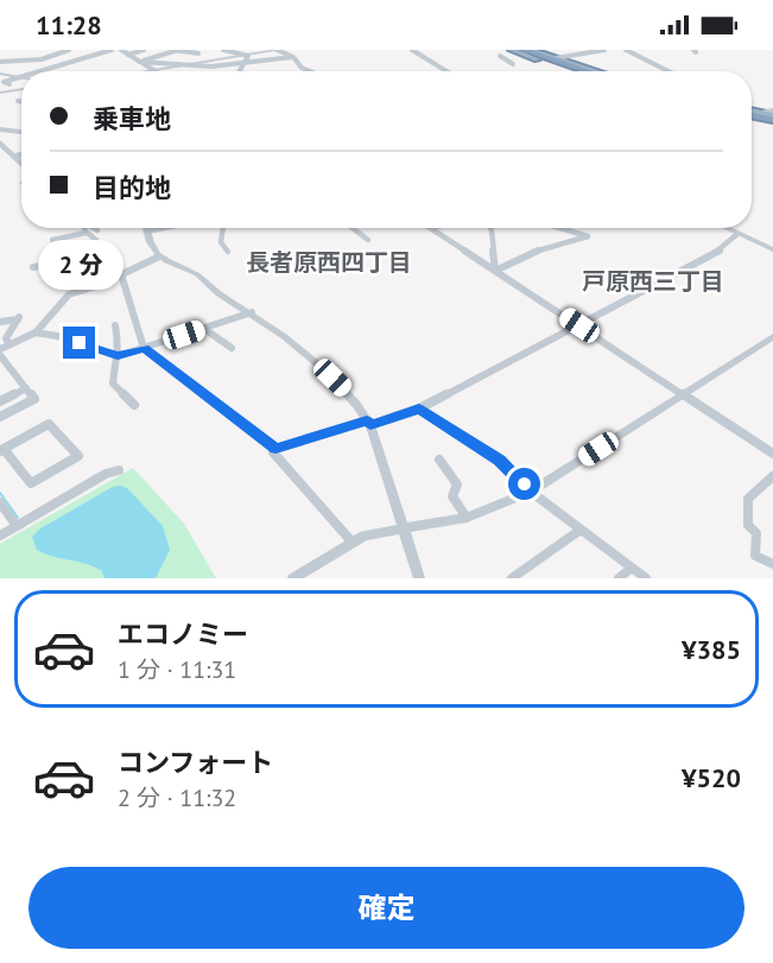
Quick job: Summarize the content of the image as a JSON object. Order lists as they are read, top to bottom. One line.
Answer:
{"districts":["長者原西四丁目","戸原西三丁目"],"page":{"status":"11:28","banner":["乗車地","目的地"],"bubble":"2 分","list":[{"name":"エコノミー","note":"1 分 · 11:31","value":"¥385"},{"name":"コンフォート","note":"2 分 · 11:32","value":"¥520"}],"buttons":"確定"}}
